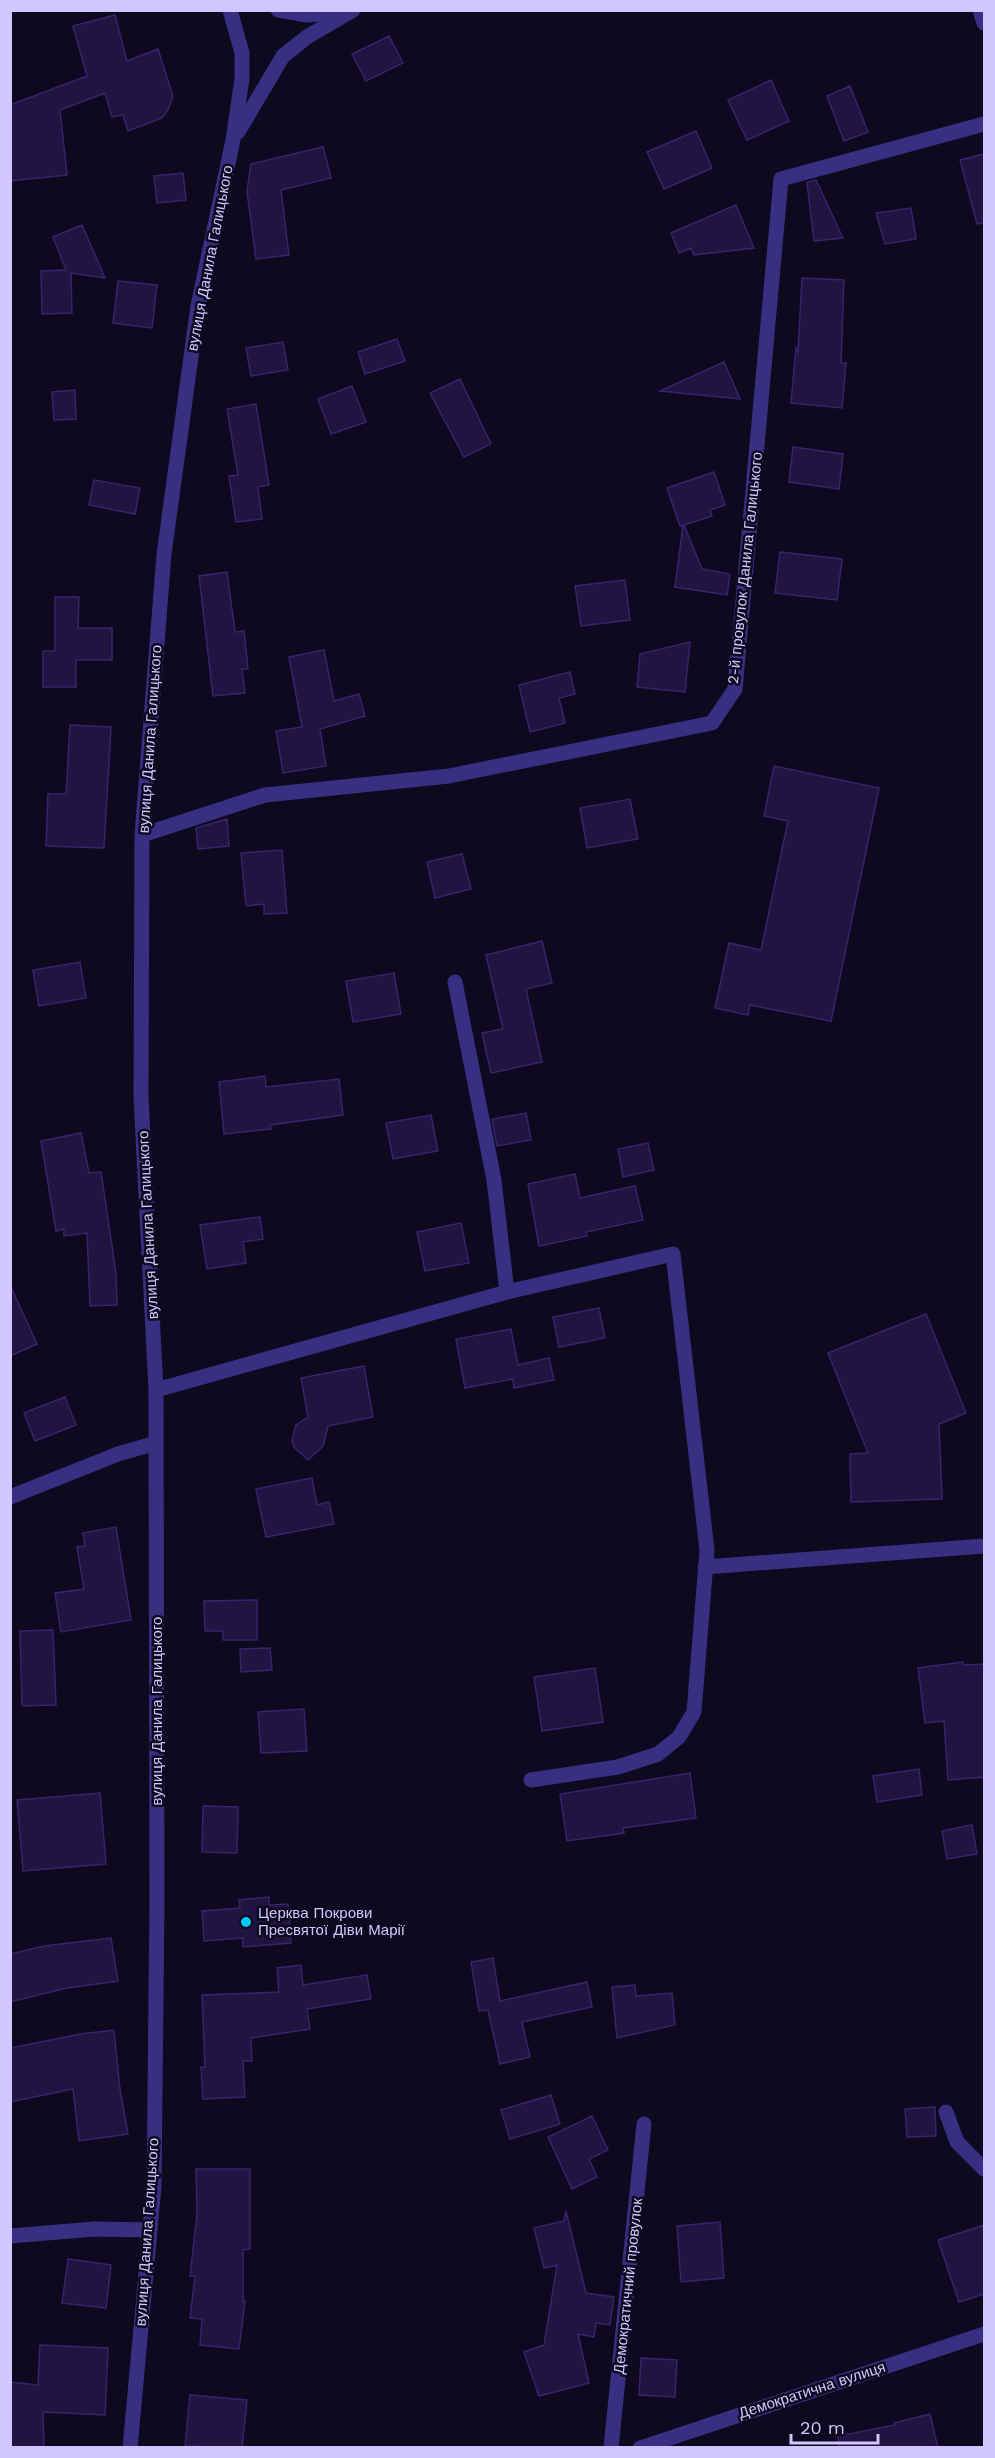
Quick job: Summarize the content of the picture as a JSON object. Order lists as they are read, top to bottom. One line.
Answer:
{"streets":{"street":["вулиця Данила Галицького","2-й провулок Данила Галицького","Демократичний провулок","Демократична вулиця"]},"crossings":[["вулиця Данила Галицького","2-й провулок Данила Галицького"]],"places":["Церква Покрови Пресвятої Діви Марії"],"scale_bar":"20 m"}
